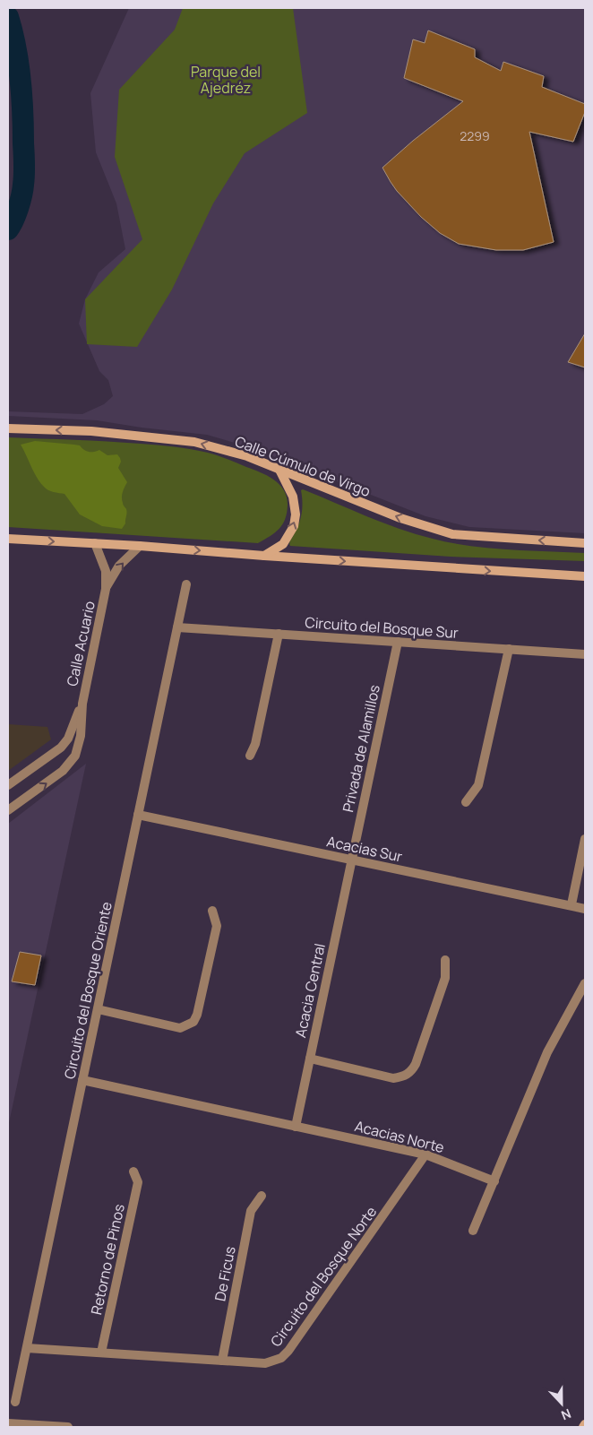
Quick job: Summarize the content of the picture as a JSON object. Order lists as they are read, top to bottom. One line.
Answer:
{"streets":{"main road":["Calle Cúmulo de Virgo"],"street":["Circuito del Bosque Sur","Calle Acuario","Privada de Alamillos","Acacias Sur","Circuito del Bosque Oriente","Acacia Central","Acacias Norte","Retorno de Pinos","De Ficus","Circuito del Bosque Norte"]},"crossings":[["Circuito del Bosque Sur","Privada de Alamillos"],["Circuito del Bosque Sur","Circuito del Bosque Oriente"],["Privada de Alamillos","Acacias Sur"],["Privada de Alamillos","Acacia Central"],["Acacias Sur","Circuito del Bosque Oriente"],["Acacias Sur","Acacia Central"],["Circuito del Bosque Oriente","Acacias Norte"],["Circuito del Bosque Oriente","Circuito del Bosque Norte"],["Acacia Central","Acacias Norte"],["Acacias Norte","Circuito del Bosque Norte"],["Retorno de Pinos","Circuito del Bosque Norte"],["De Ficus","Circuito del Bosque Norte"]],"parks":["Parque del Ajedréz"],"house_numbers":["2299"],"north":"bottom"}
